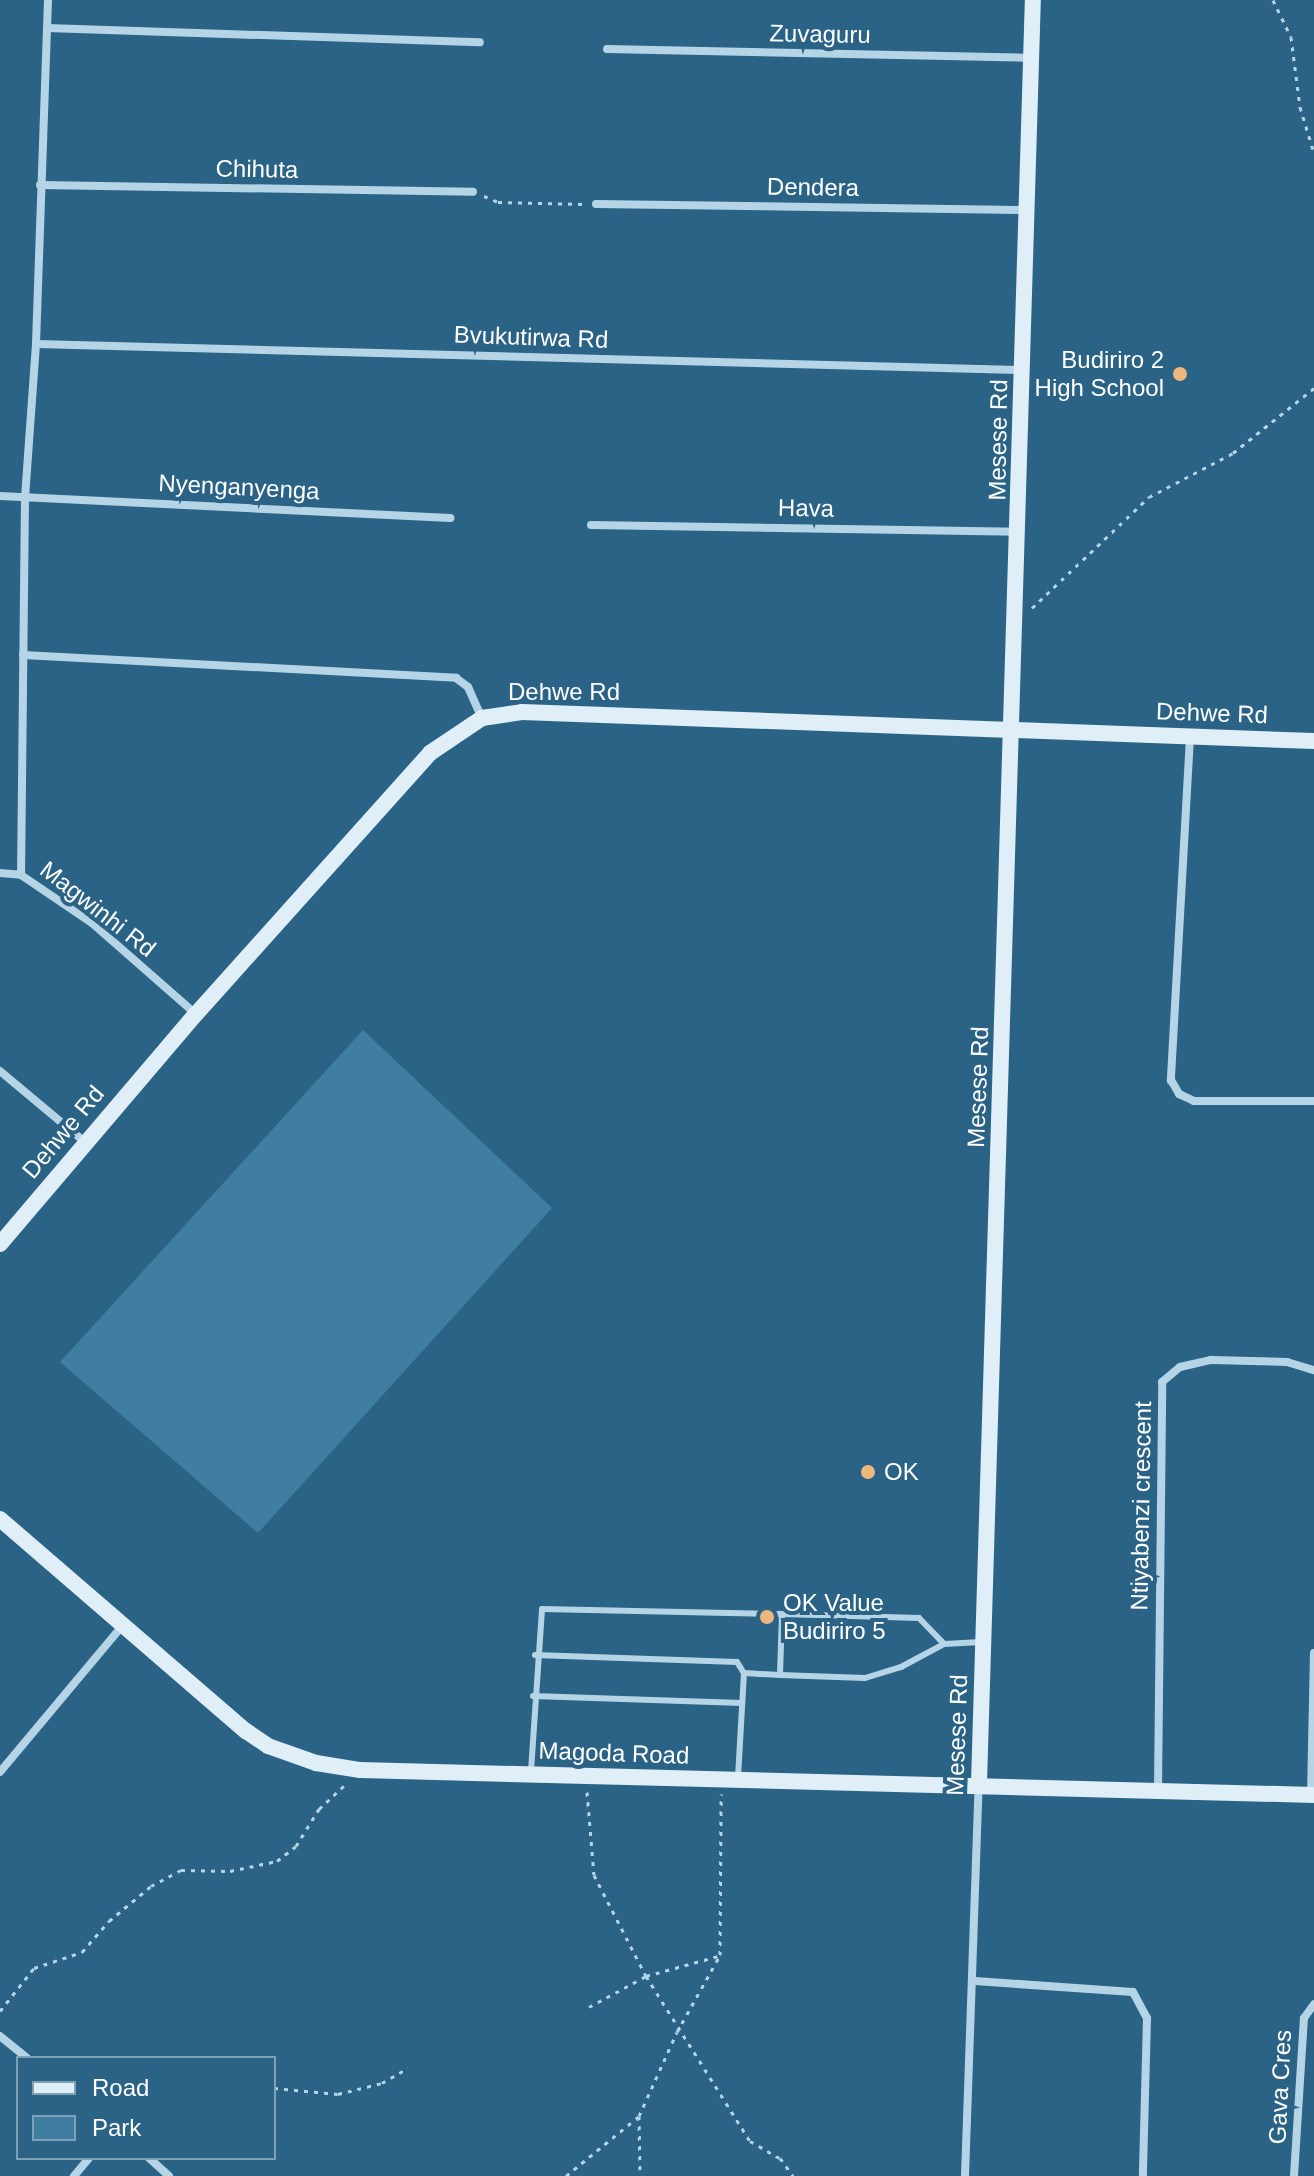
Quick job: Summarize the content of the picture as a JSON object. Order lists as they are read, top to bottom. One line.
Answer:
{"streets":{"street":["Zuvaguru","Chihuta","Dendera","Bvukutirwa Rd","Mesese Rd","Nyenganyenga","Hava","Dehwe Rd","Magwinhi Rd","Ntiyabenzi crescent","Magoda Road","Gava Cres"]},"crossings":[["Zuvaguru","Mesese Rd"],["Chihuta","Magwinhi Rd"],["Dendera","Mesese Rd"],["Bvukutirwa Rd","Mesese Rd"],["Bvukutirwa Rd","Magwinhi Rd"],["Mesese Rd","Hava"],["Mesese Rd","Dehwe Rd"],["Mesese Rd","Magoda Road"],["Nyenganyenga","Magwinhi Rd"],["Dehwe Rd","Magwinhi Rd"],["Ntiyabenzi crescent","Magoda Road"]],"places":["Budiriro 2 High School","OK","OK Value Budiriro 5"],"legend":["Road","Park"]}
